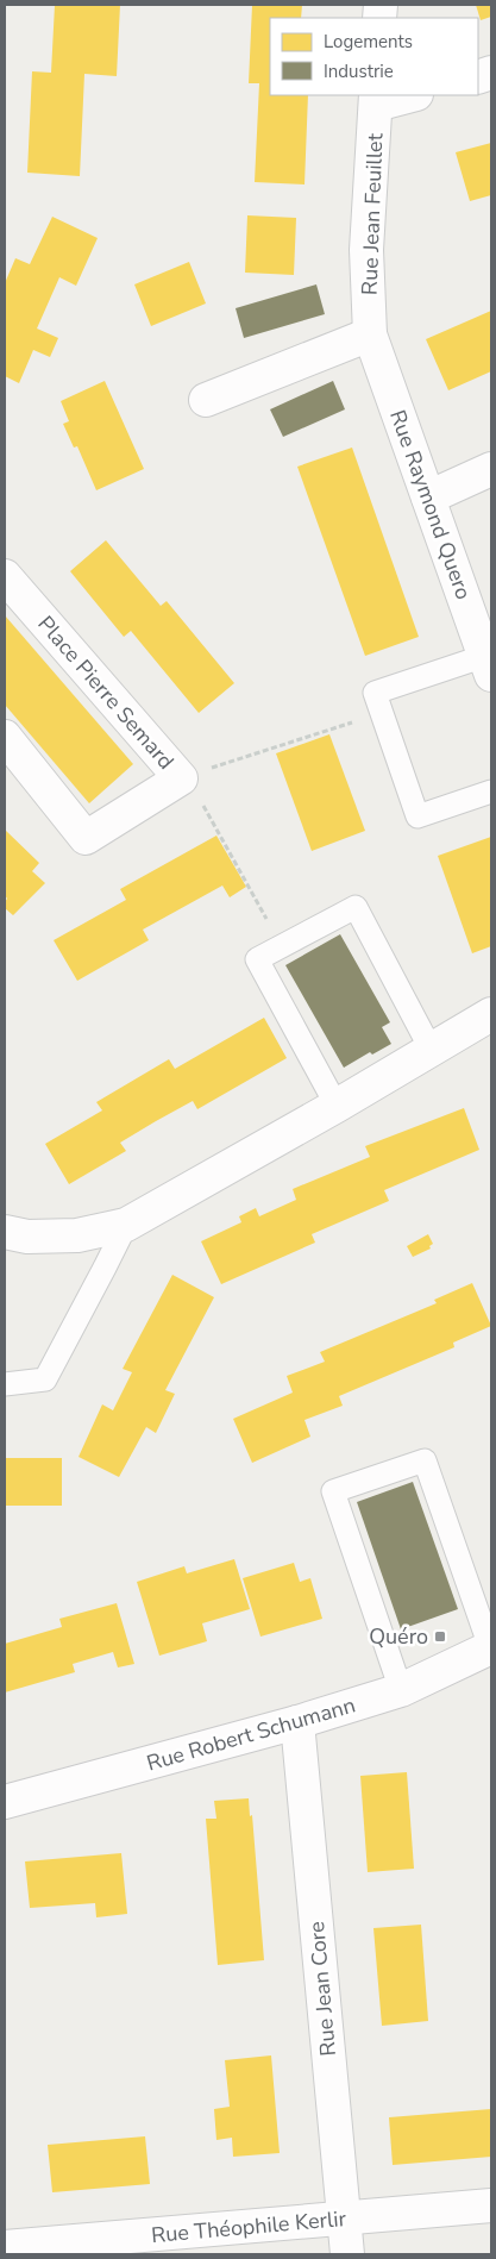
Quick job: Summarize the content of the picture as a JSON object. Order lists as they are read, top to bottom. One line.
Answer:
{"streets":{"street":["Rue Jean Feuillet","Rue Raymond Quero","Place Pierre Semard","Rue Robert Schumann","Rue Jean Core","Rue Théophile Kerlir"]},"crossings":[["Rue Jean Feuillet","Rue Raymond Quero"],["Rue Robert Schumann","Rue Jean Core"],["Rue Jean Core","Rue Théophile Kerlir"]],"places":{"transit":["Quéro"]},"legend":["Logements","Industrie"]}
